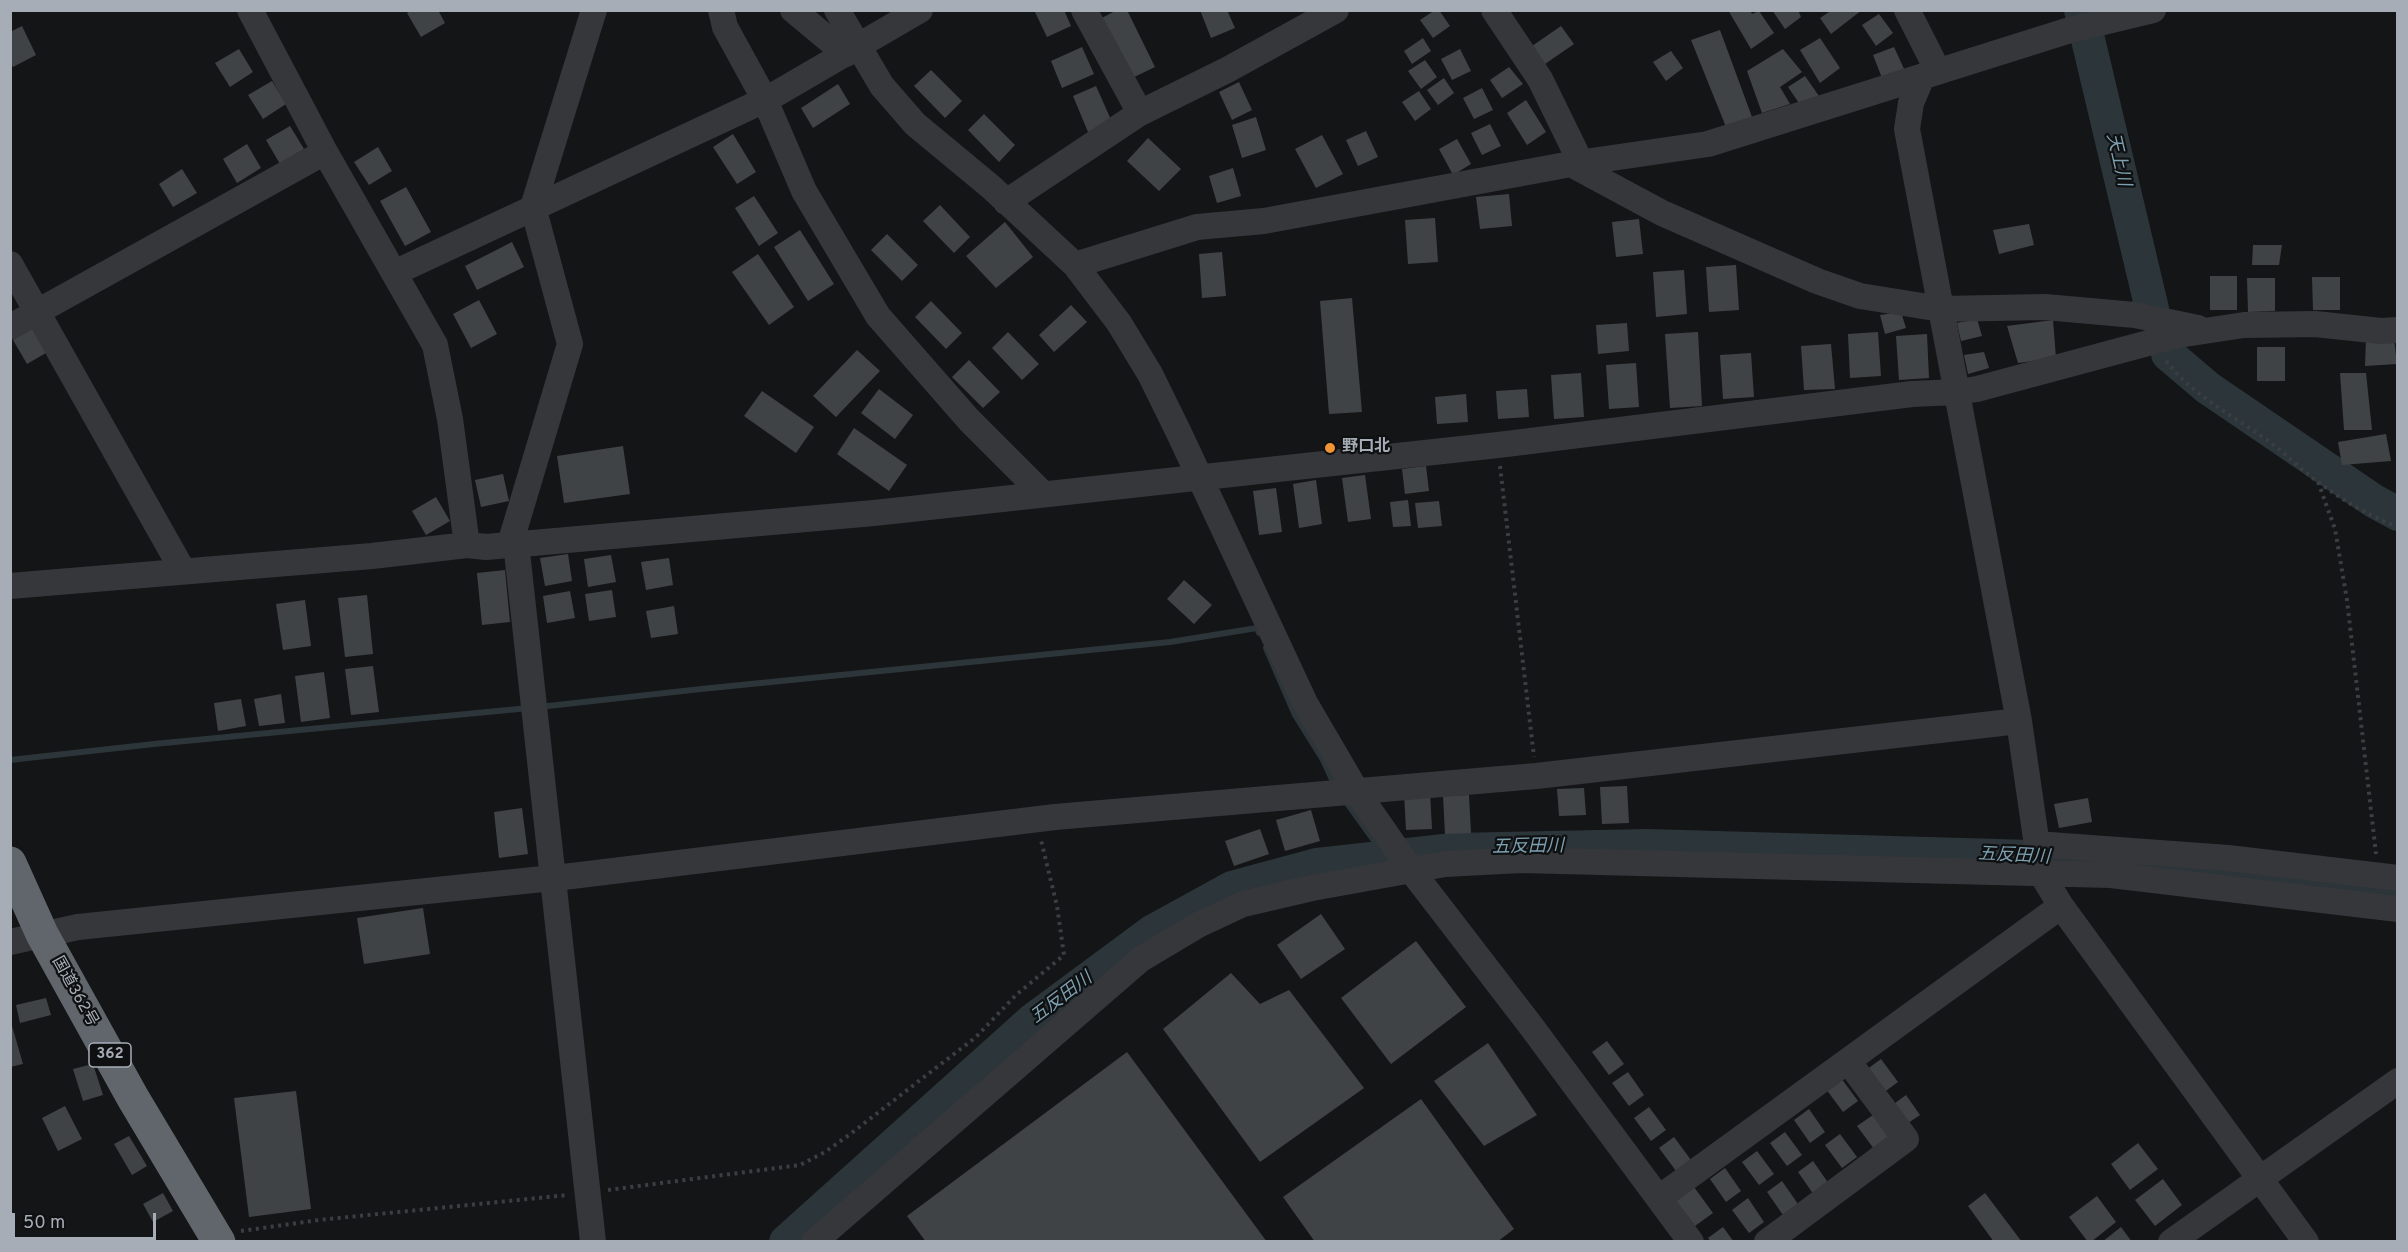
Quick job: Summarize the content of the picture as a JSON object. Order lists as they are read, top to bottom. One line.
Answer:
{"streets":{"highway":["国道362号","362"]},"water":["天上川","五反田川"],"places":["野口北"],"scale_bar":"50 m"}
